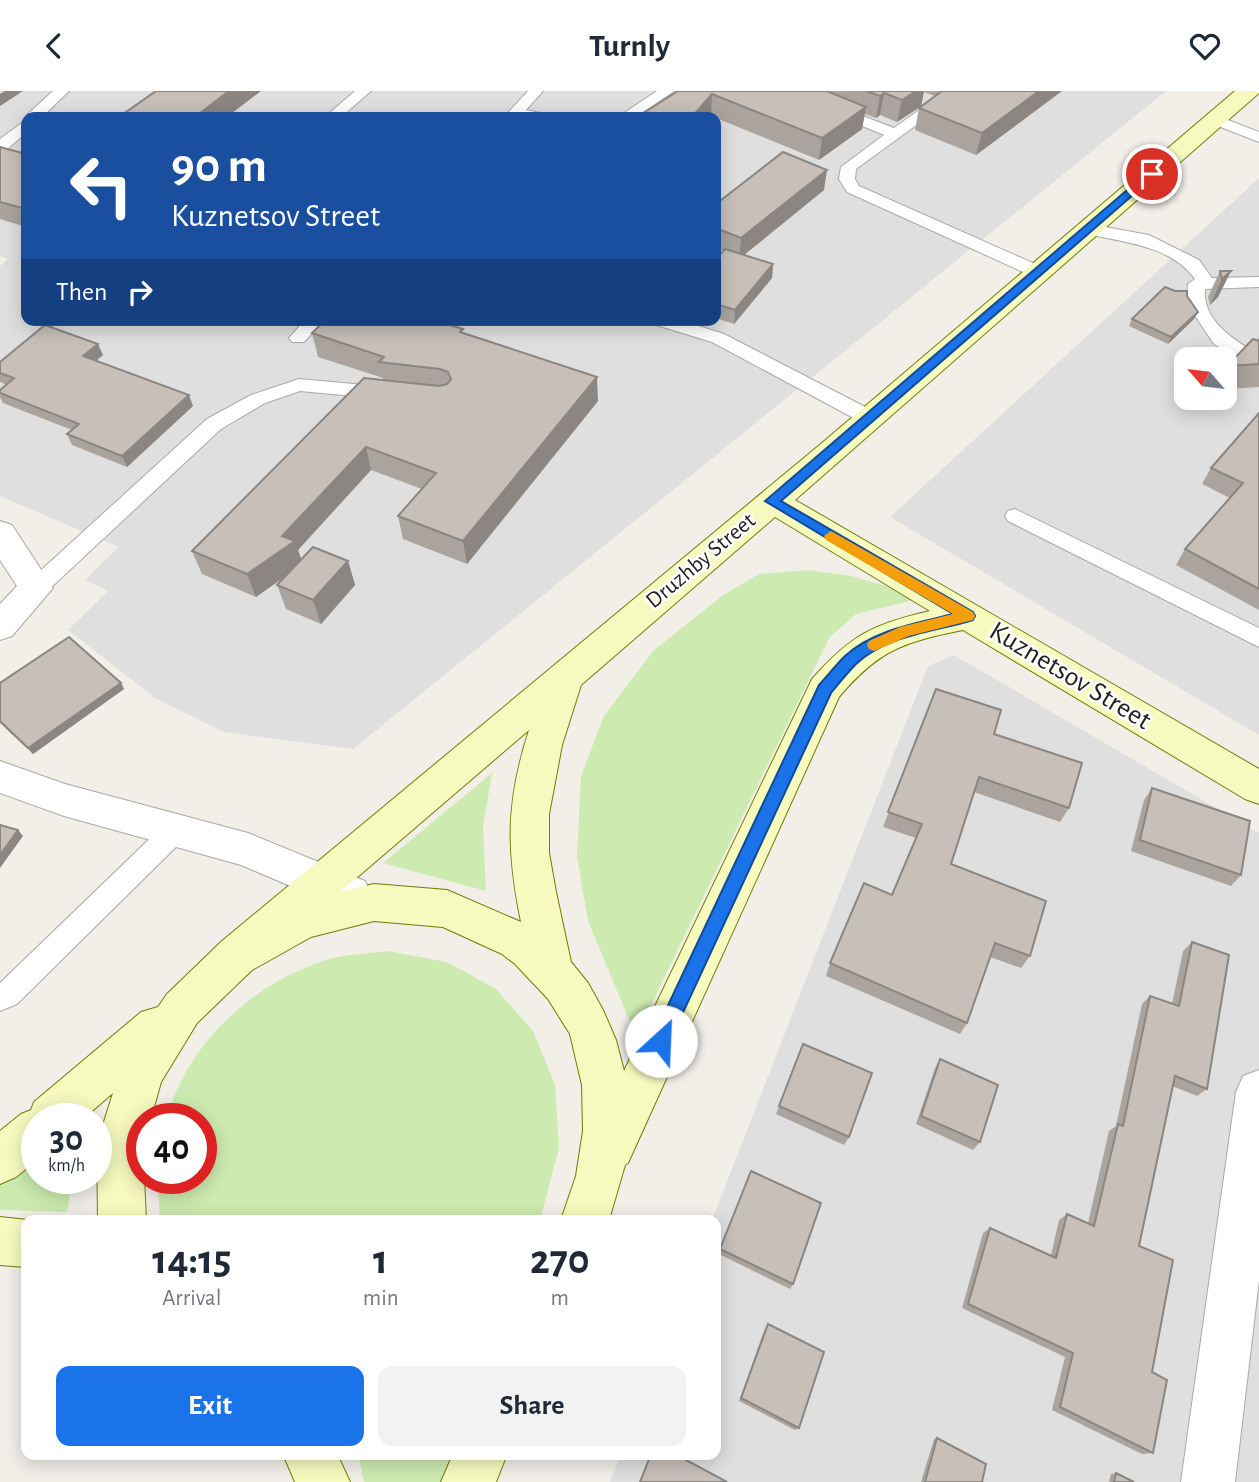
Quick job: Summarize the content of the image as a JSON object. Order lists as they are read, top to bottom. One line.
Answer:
{"streets":{"main road":["Druzhby Street","Kuznetsov Street"]},"crossings":[["Druzhby Street","Kuznetsov Street"]],"north":"top left","page":{"header":"Turnly","turn":["90 m","Kuznetsov Street"],"then":"Then","speed":"30 km/h","limit":"40","eta":["14:15","Arrival","1","min","270","m"],"buttons":["Exit","Share"]}}
